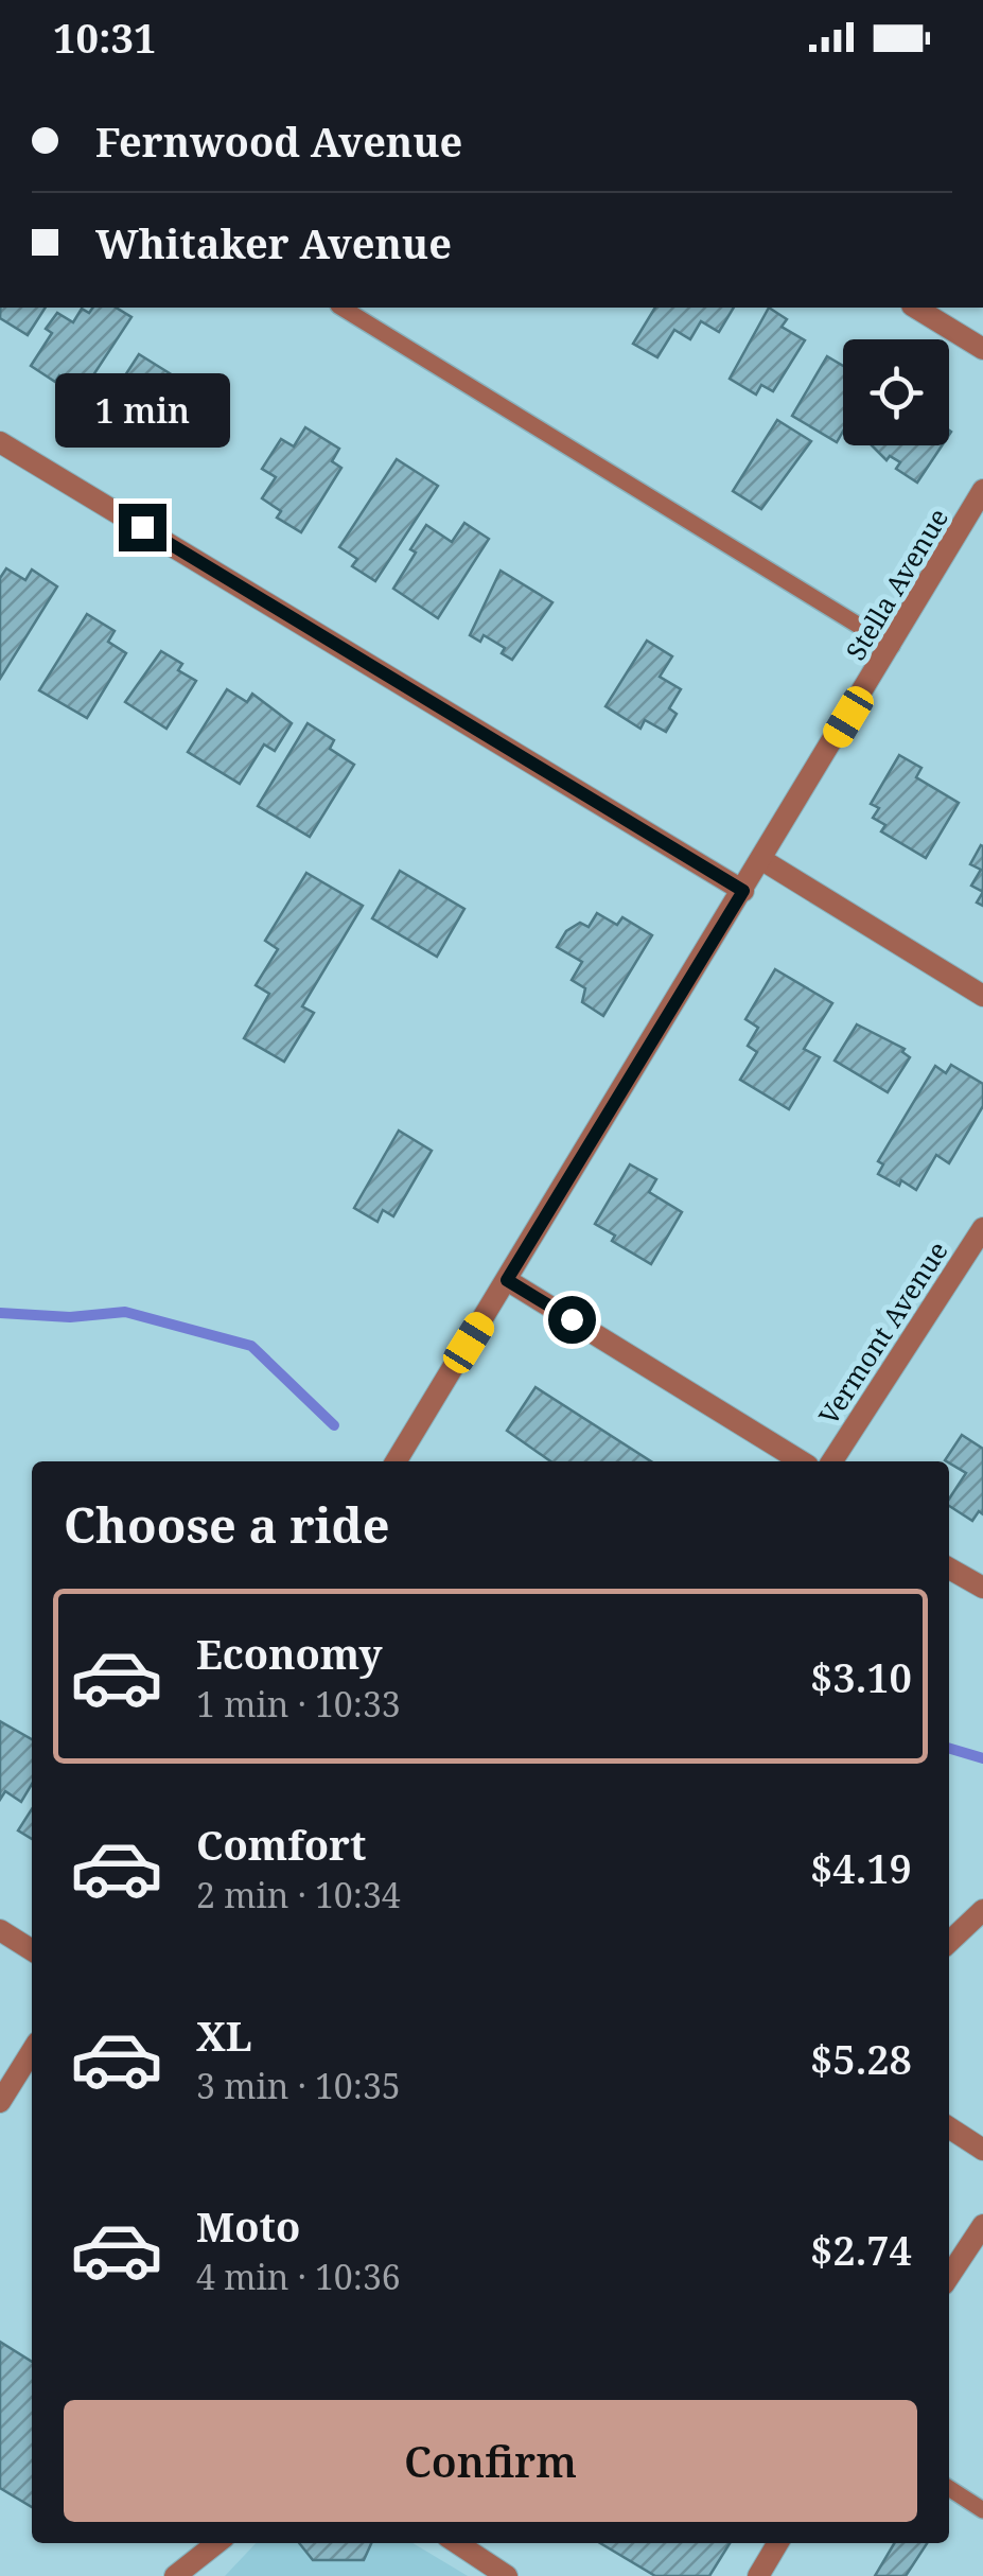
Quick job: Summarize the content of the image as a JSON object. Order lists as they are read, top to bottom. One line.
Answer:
{"streets":{"street":["Stella Avenue","Vermont Avenue"]},"page":{"status":"10:31","banner":["Fernwood Avenue","Whitaker Avenue"],"bubble":"1 min","heading":"Choose a ride","list":[{"name":"Economy","note":"1 min · 10:33","value":"$3.10"},{"name":"Comfort","note":"2 min · 10:34","value":"$4.19"},{"name":"XL","note":"3 min · 10:35","value":"$5.28"},{"name":"Moto","note":"4 min · 10:36","value":"$2.74"}],"buttons":"Confirm"}}
